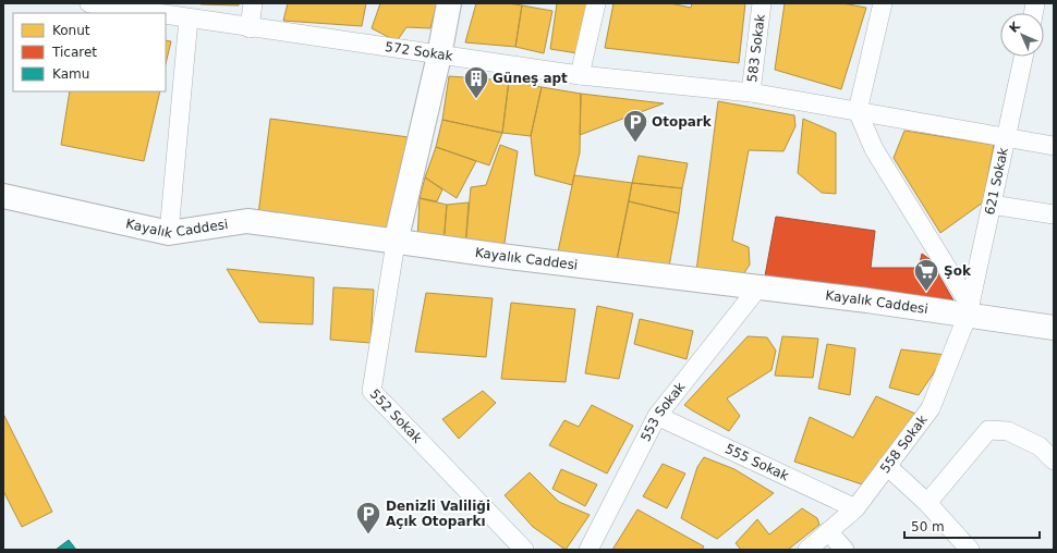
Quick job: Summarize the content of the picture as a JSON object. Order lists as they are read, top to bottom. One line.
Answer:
{"streets":{"street":["583 Sokak","572 Sokak","621 Sokak","Kayalık Caddesi","553 Sokak","552 Sokak","558 Sokak","555 Sokak"]},"crossings":[["583 Sokak","572 Sokak"],["572 Sokak","621 Sokak"],["621 Sokak","Kayalık Caddesi"],["621 Sokak","558 Sokak"],["Kayalık Caddesi","553 Sokak"],["Kayalık Caddesi","552 Sokak"],["Kayalık Caddesi","558 Sokak"],["553 Sokak","555 Sokak"],["558 Sokak","555 Sokak"]],"places":{"building":["Güneş apt"],"parking":["Otopark","Denizli Valiliği Açık Otoparkı"],"supermarket":["Şok"]},"legend":["Konut","Ticaret","Kamu"],"scale_bar":"50 m","north":"top left"}
